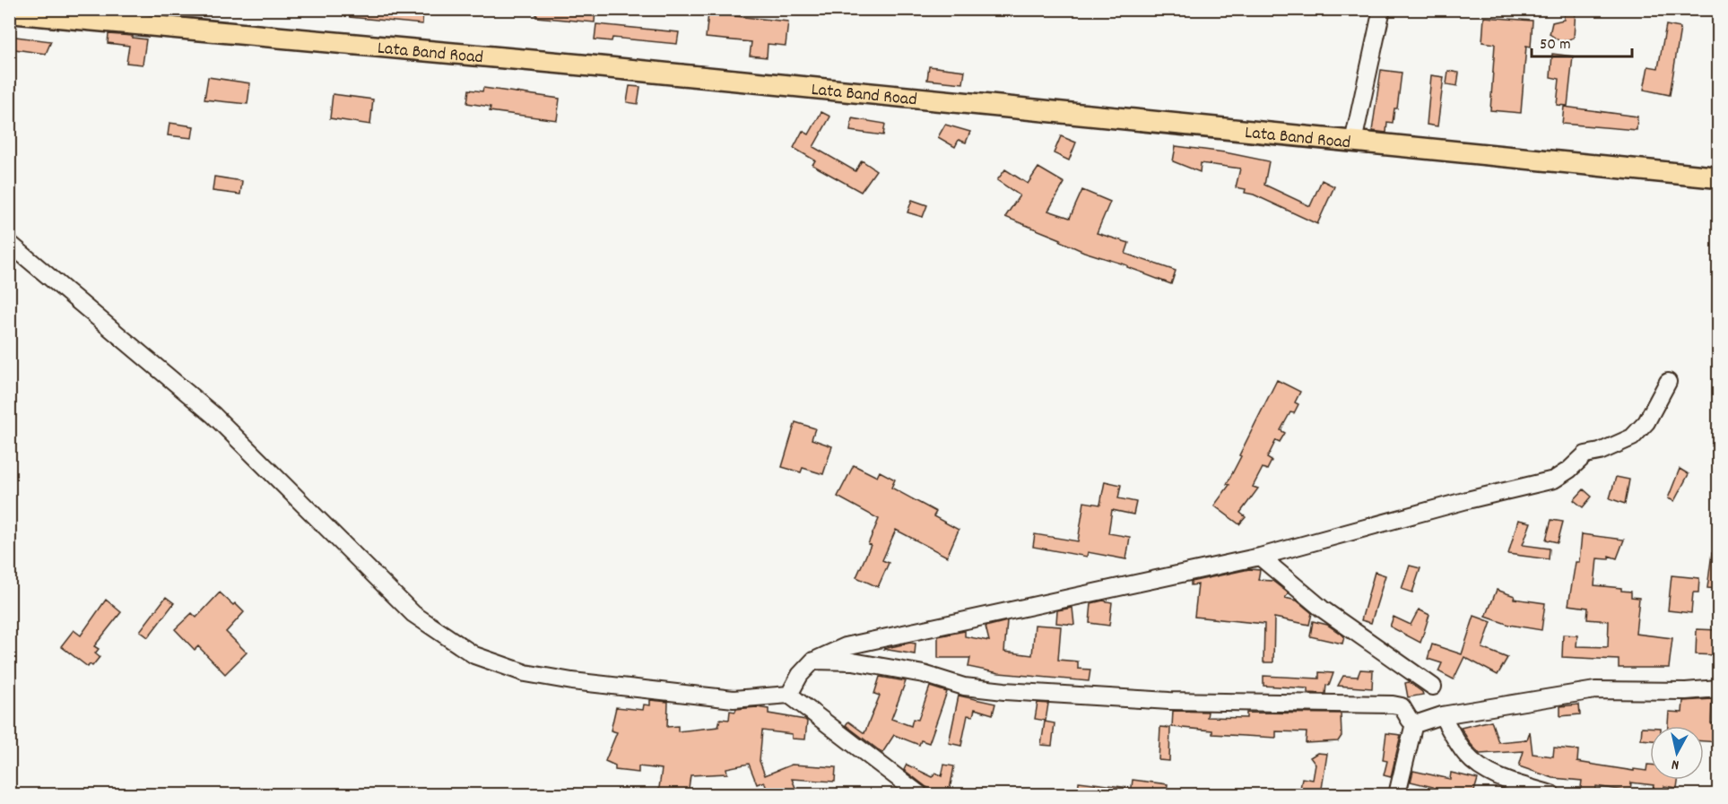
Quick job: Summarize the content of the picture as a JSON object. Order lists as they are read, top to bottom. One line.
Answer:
{"streets":{"main road":["Lata Band Road"]},"scale_bar":"50 m","north":"bottom"}
